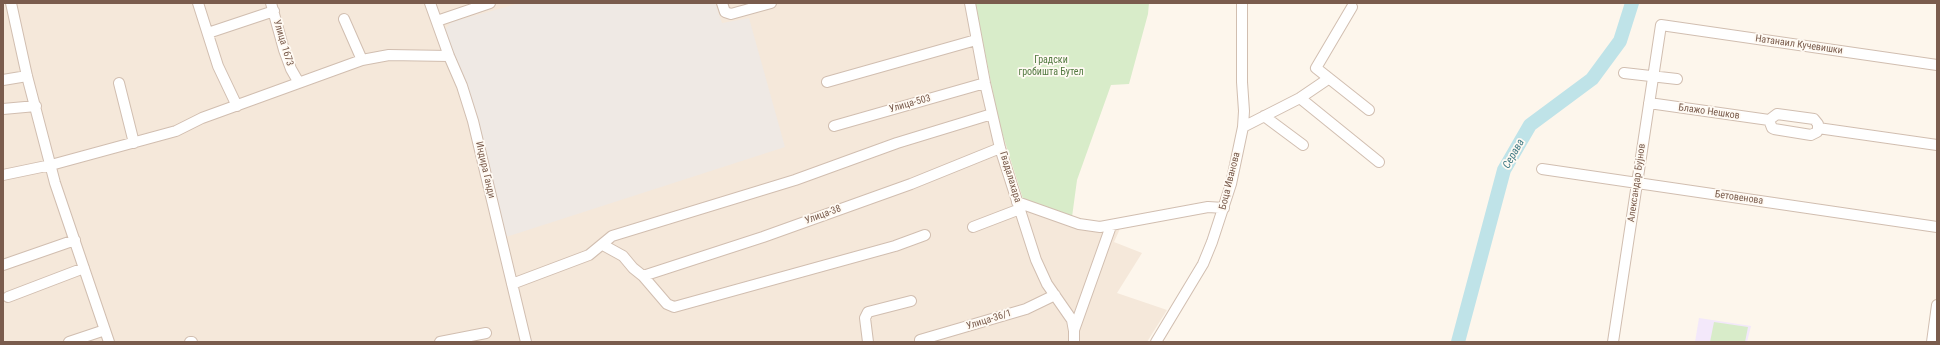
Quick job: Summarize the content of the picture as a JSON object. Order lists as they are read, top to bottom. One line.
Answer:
{"streets":{"street":["Улица 1673","Натанаил Кучевишки","Улица-503","Блажо Нешков","Индира Ганди","Гвадалахара","Боца Иванова","Александар Бујнов","Бетовенова","Улица-38","Улица-36/1"]},"crossings":[["Натанаил Кучевишки","Александар Бујнов"],["Улица-503","Гвадалахара"],["Блажо Нешков","Александар Бујнов"],["Гвадалахара","Улица-38"],["Гвадалахара","Улица-36/1"],["Александар Бујнов","Бетовенова"]],"water":["Серава"],"parks":["Градски гробишта Бутел"]}
